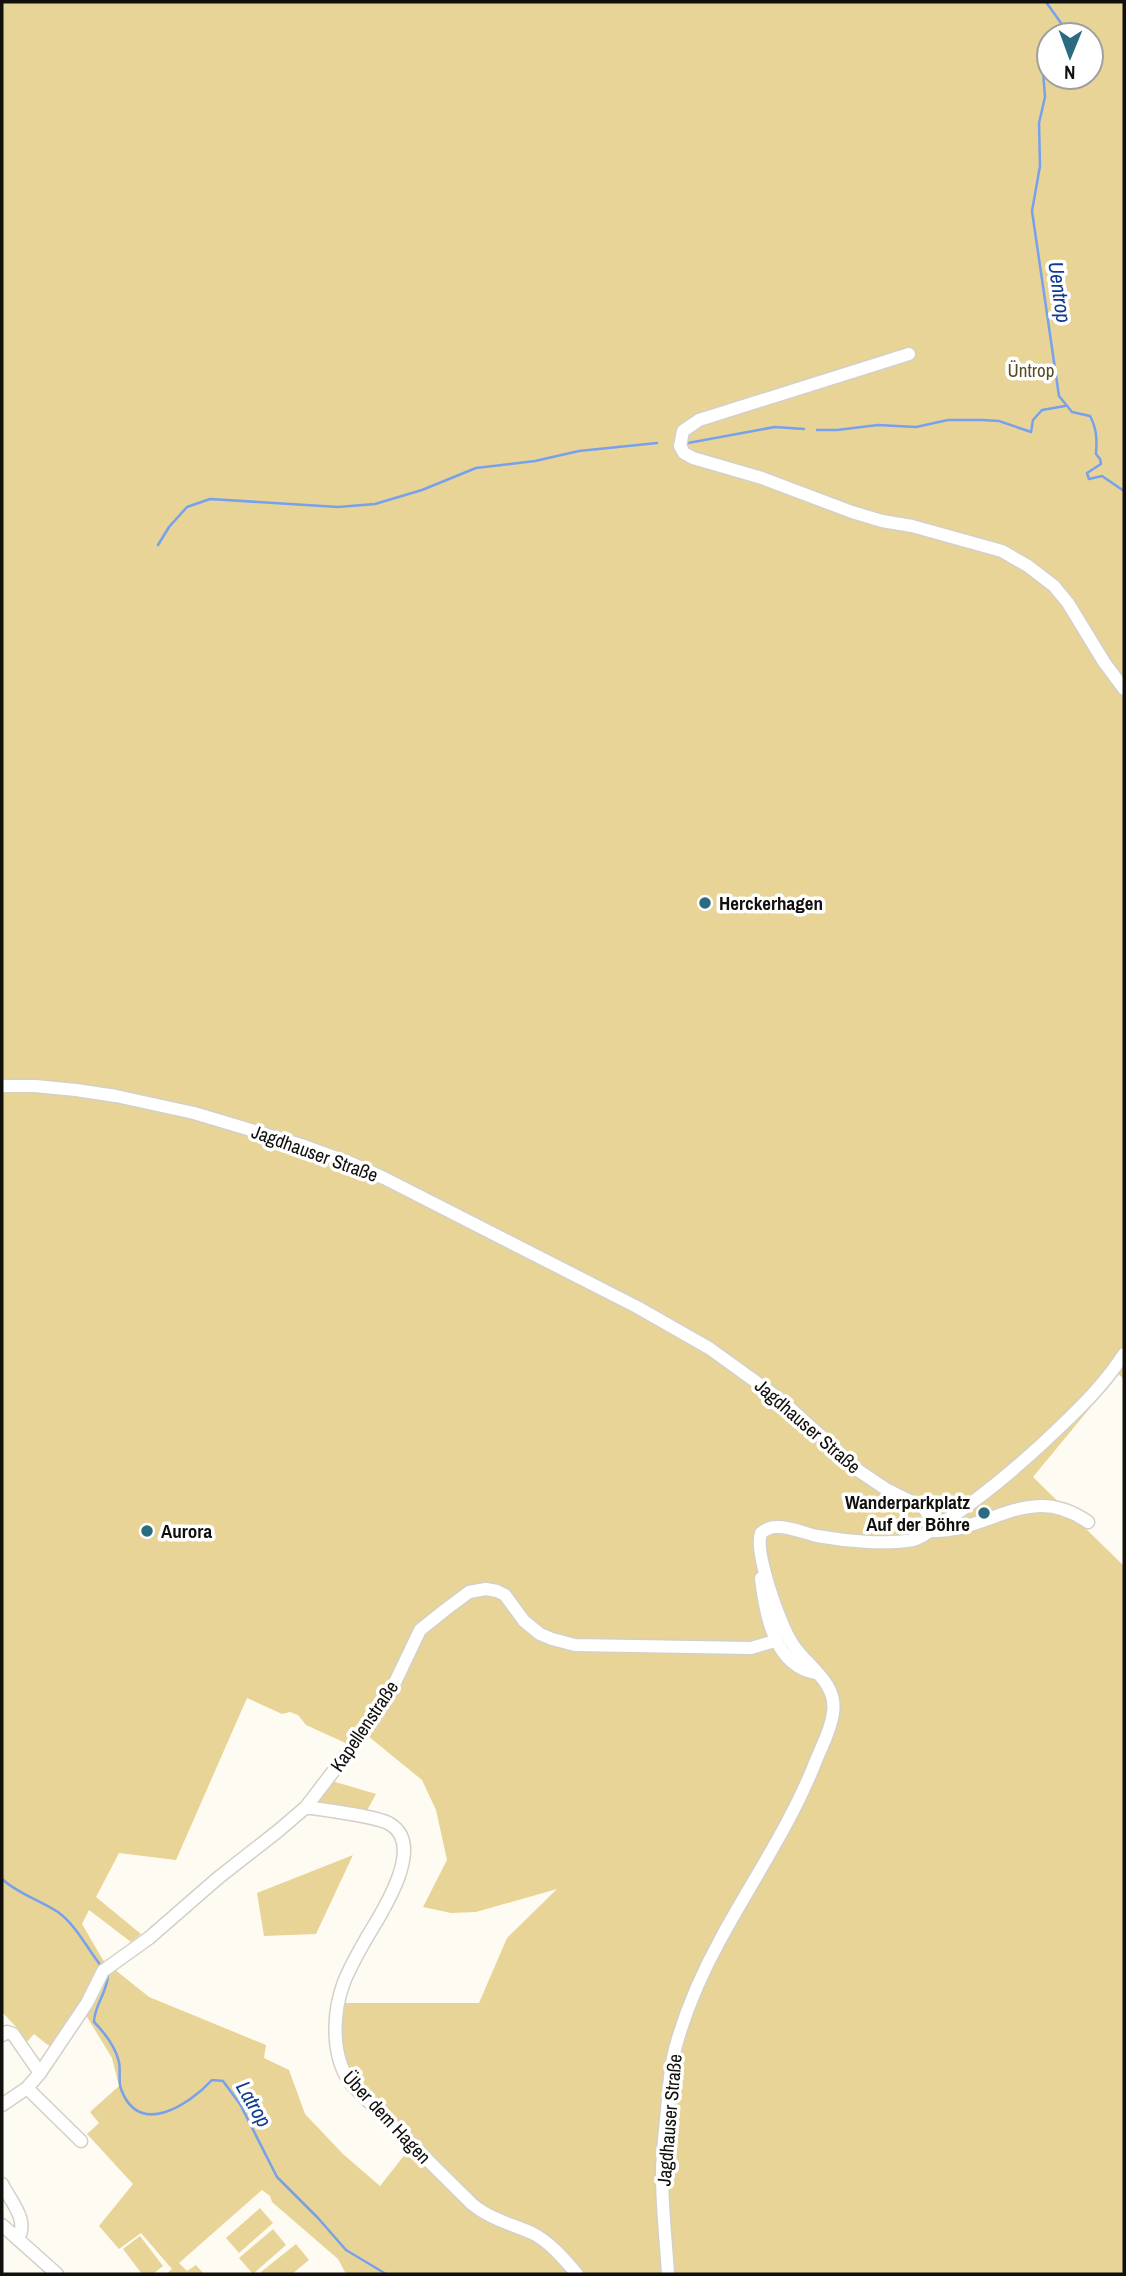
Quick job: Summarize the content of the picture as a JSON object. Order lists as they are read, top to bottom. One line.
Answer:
{"streets":{"street":["Jagdhauser Straße","Kapellenstraße","Über dem Hagen"]},"crossings":[["Kapellenstraße","Über dem Hagen"]],"water":["Uentrop","Latrop"],"parks":["Üntrop"],"places":["Herckerhagen","Wanderparkplatz Auf der Böhre","Aurora"],"north":"bottom"}
